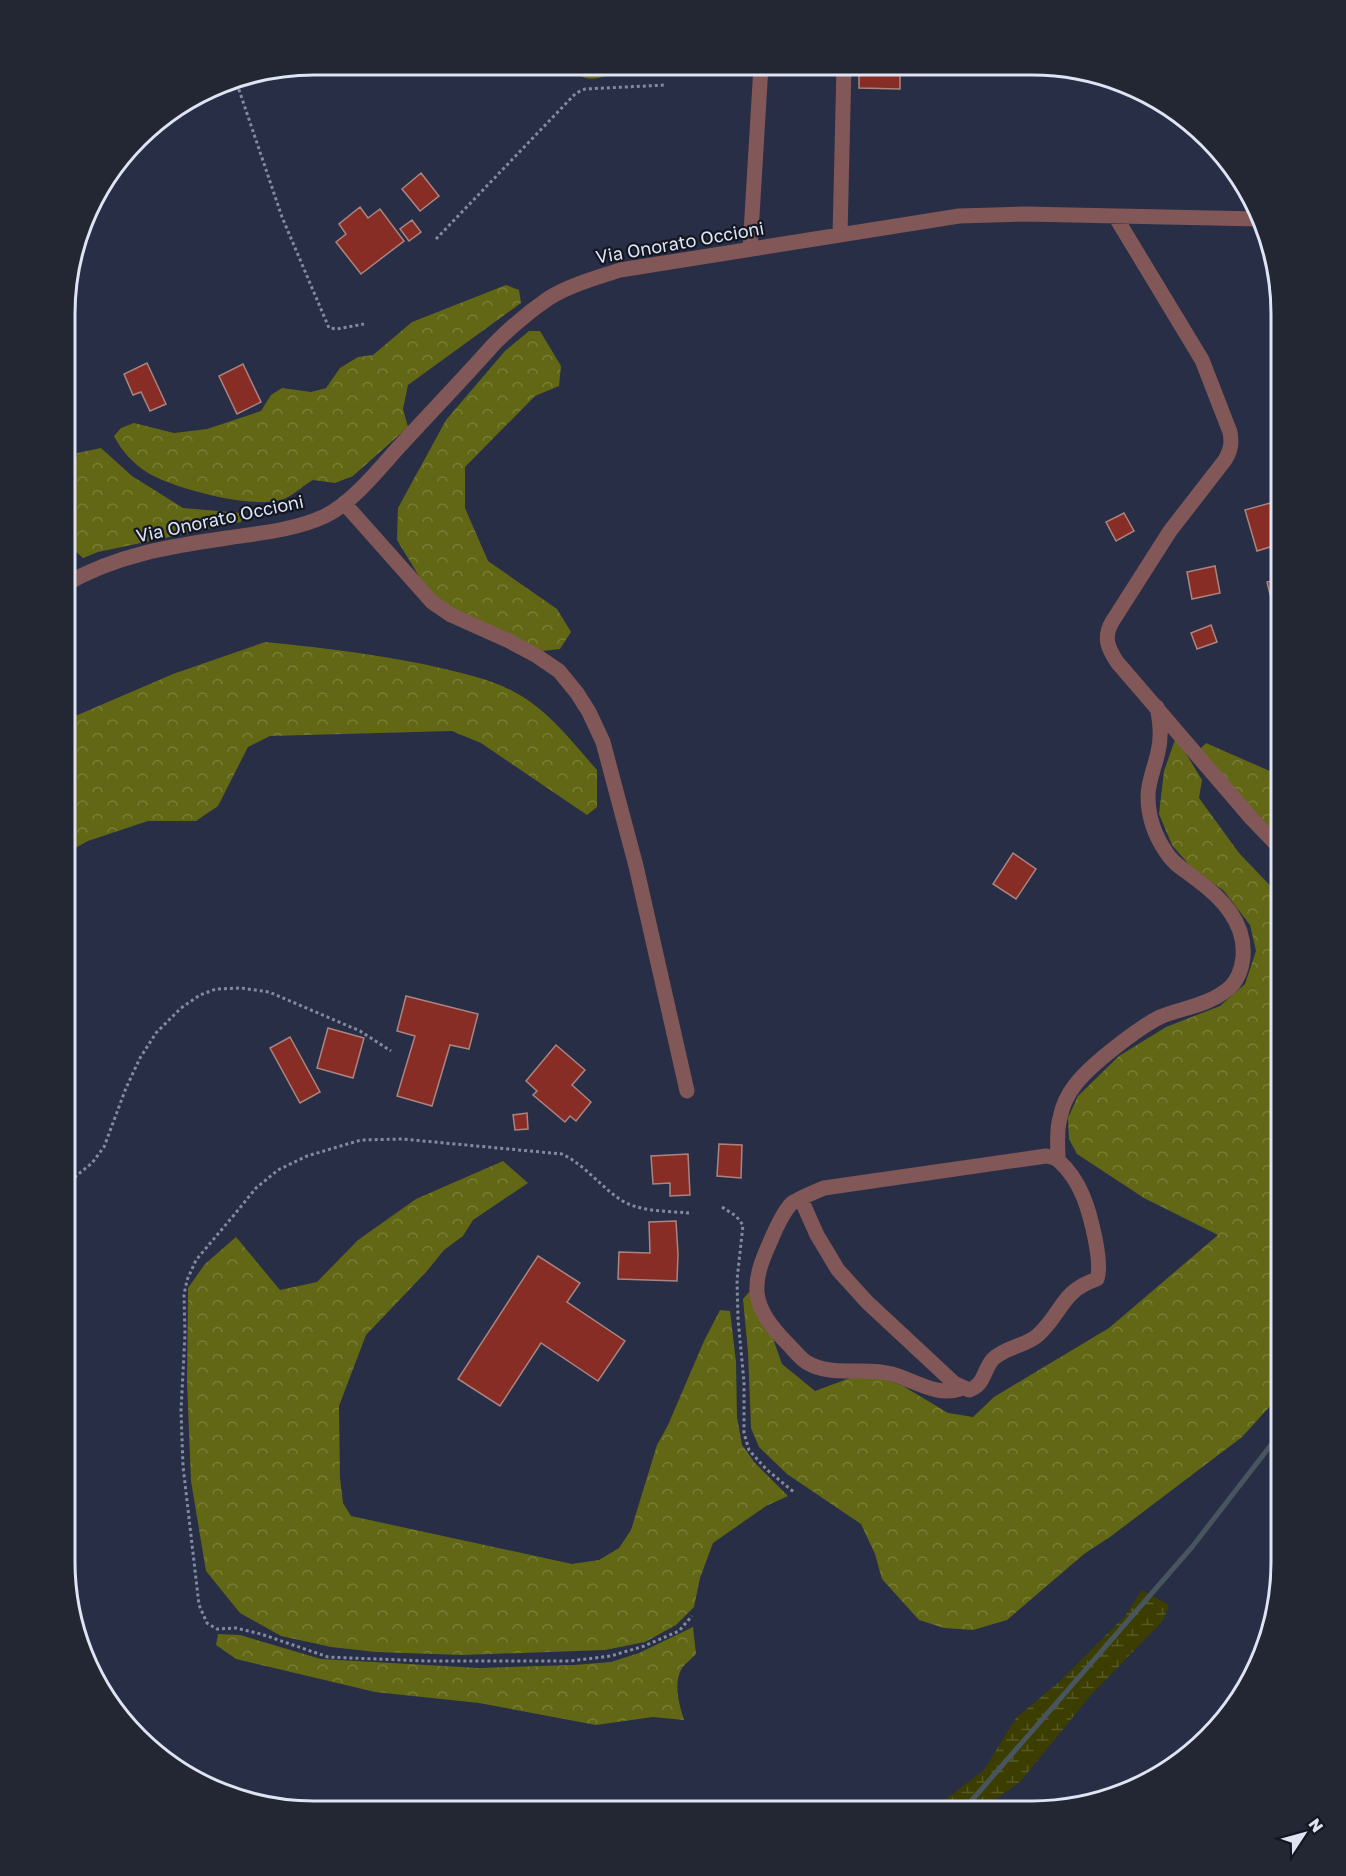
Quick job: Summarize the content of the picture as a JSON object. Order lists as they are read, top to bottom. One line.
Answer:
{"streets":{"street":["Via Onorato Occioni"]},"north":"top right"}
